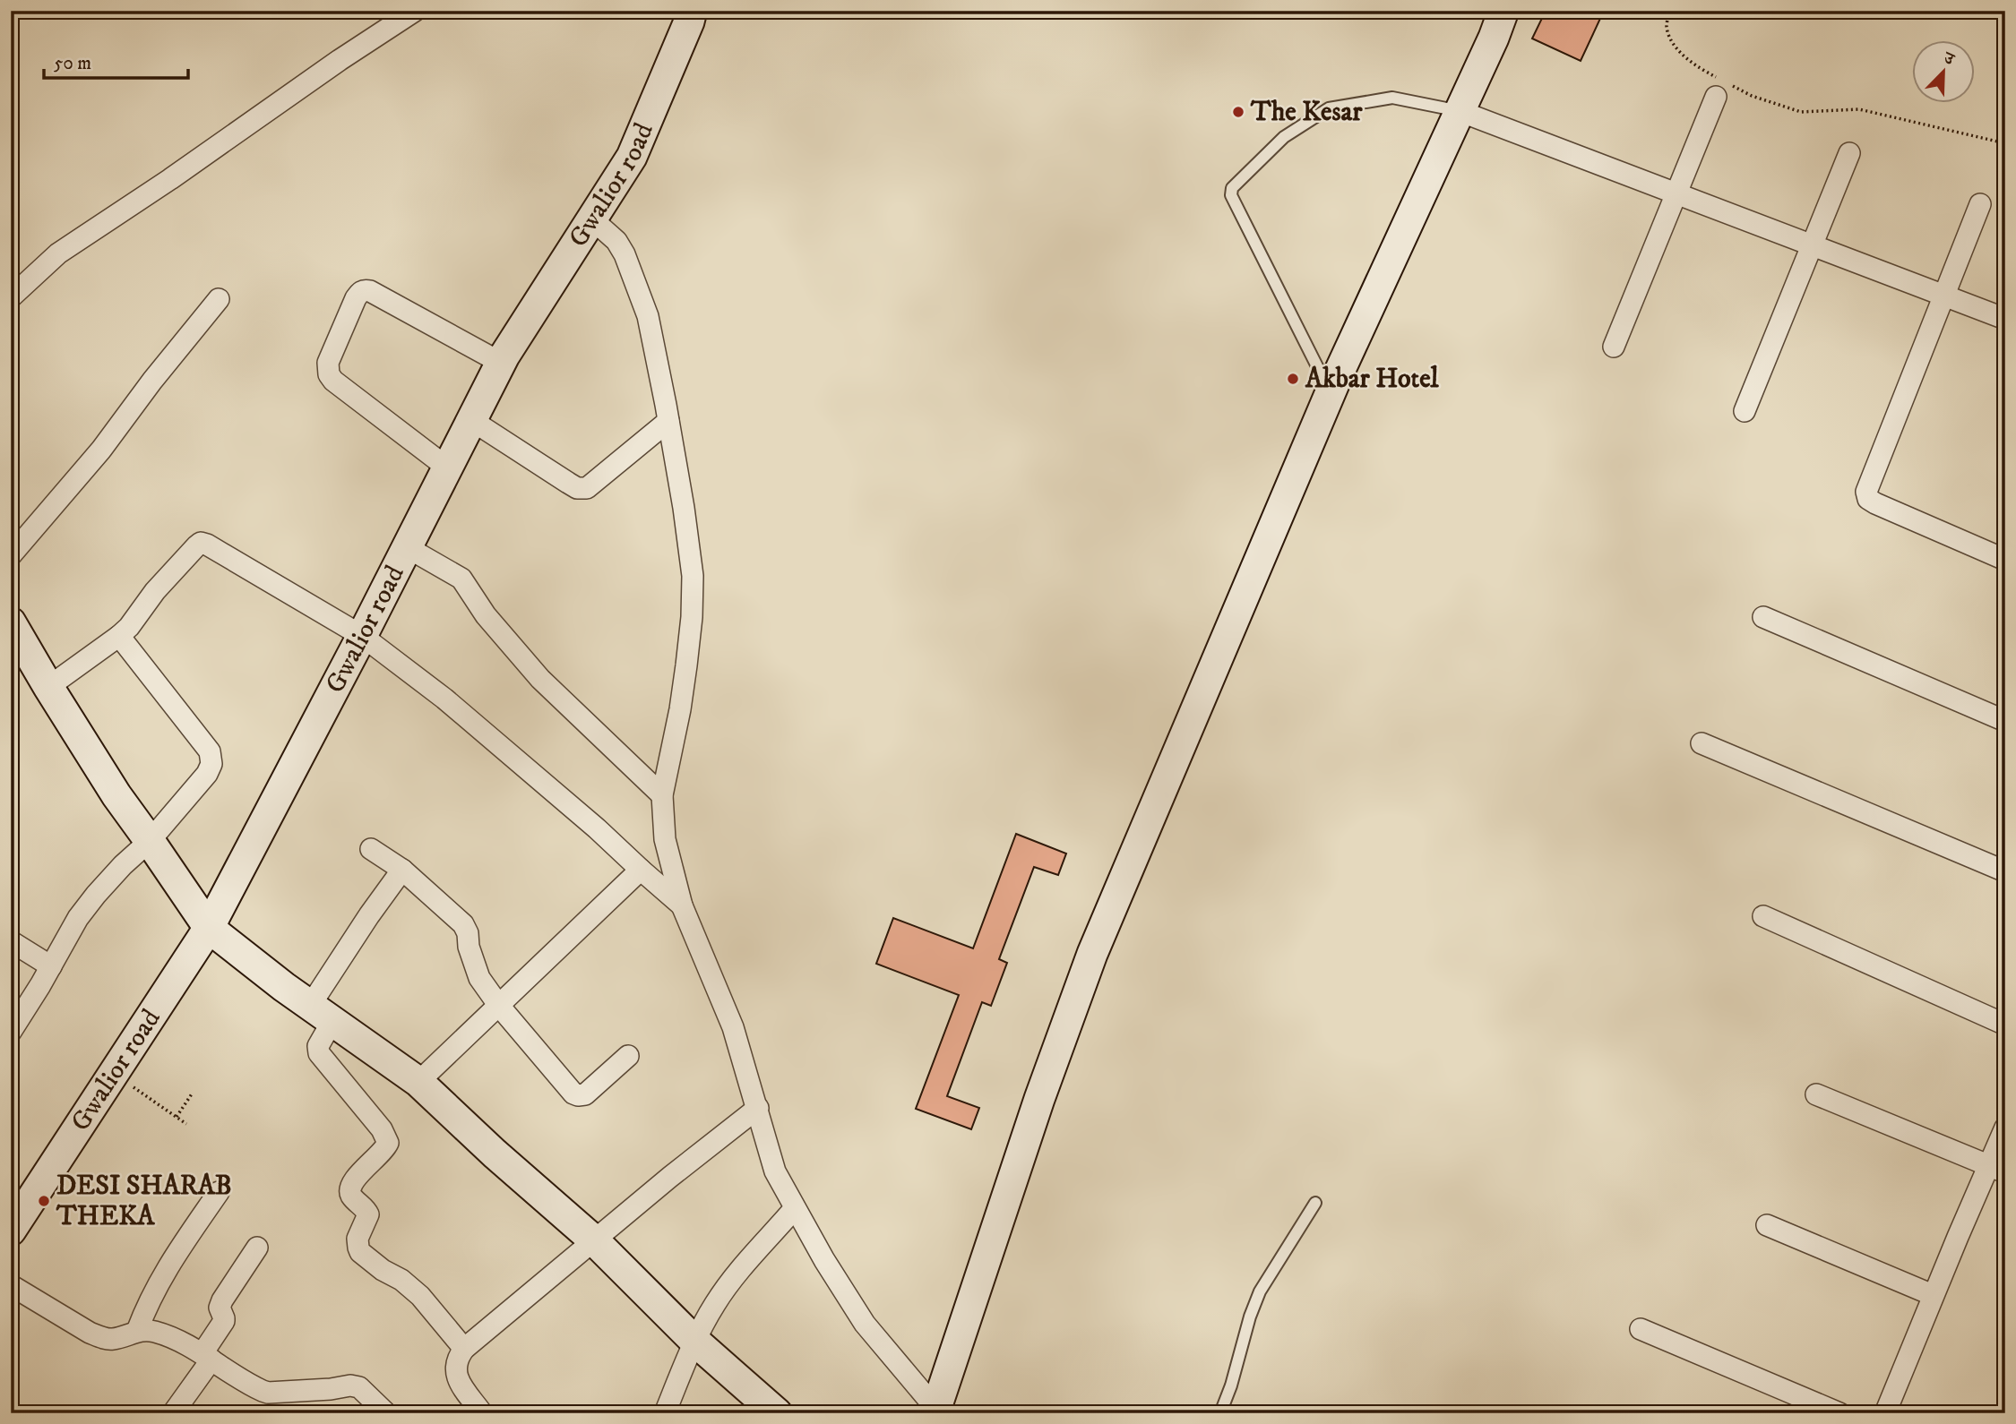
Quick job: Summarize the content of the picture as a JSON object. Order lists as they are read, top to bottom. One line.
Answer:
{"streets":{"main road":["Gwalior road"]},"places":["The Kesar","Akbar Hotel","DESI SHARAB THEKA"],"scale_bar":"50 m","north":"top right"}
